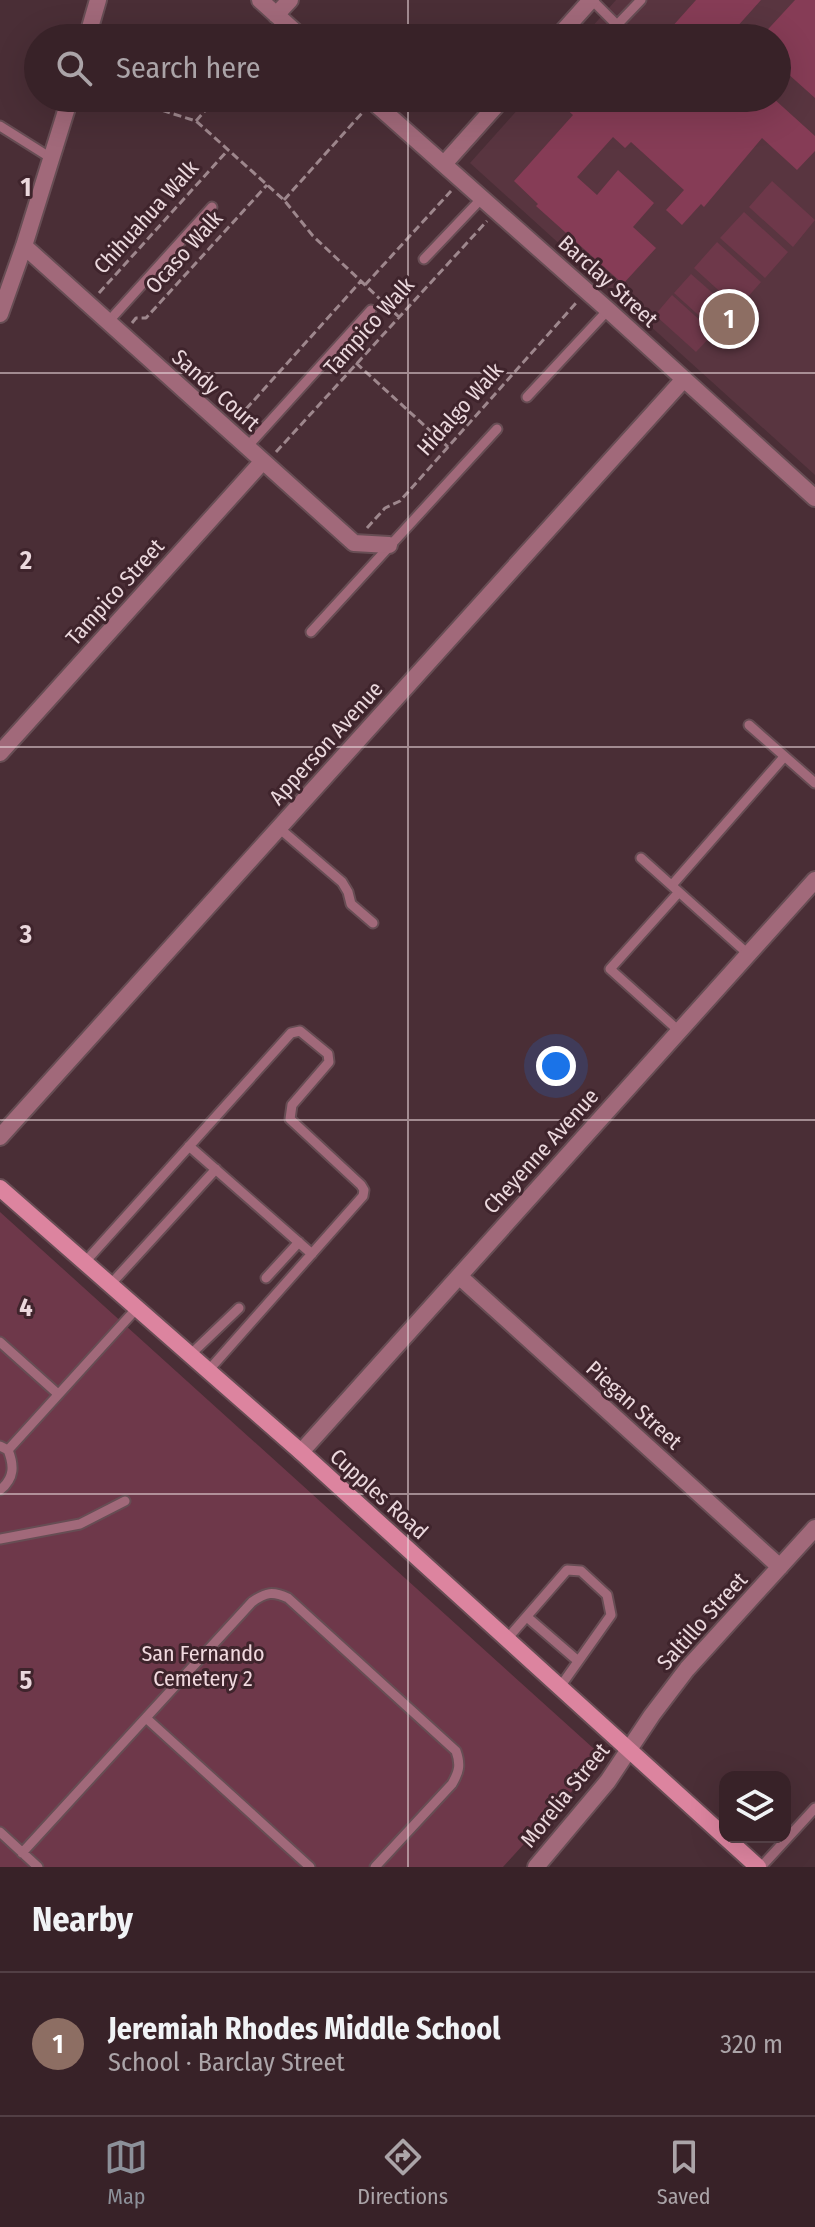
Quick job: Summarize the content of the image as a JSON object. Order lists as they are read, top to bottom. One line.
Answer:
{"streets":{"street":["Barclay Street","Sandy Court","Tampico Street","Apperson Avenue","Cheyenne Avenue","Piegan Street","Cupples Road","Saltillo Street","Morelia Street"],"path":["Chihuahua Walk","Ocaso Walk","Tampico Walk","Hidalgo Walk"]},"crossings":[["Chihuahua Walk","Sandy Court"],["Ocaso Walk","Sandy Court"],["Barclay Street","Tampico Walk"],["Barclay Street","Hidalgo Walk"],["Barclay Street","Apperson Avenue"],["Tampico Walk","Sandy Court"],["Tampico Walk","Tampico Street"],["Sandy Court","Hidalgo Walk"],["Sandy Court","Tampico Street"],["Cheyenne Avenue","Piegan Street"],["Cheyenne Avenue","Cupples Road"],["Piegan Street","Saltillo Street"],["Cupples Road","Saltillo Street"],["Cupples Road","Morelia Street"],["Saltillo Street","Morelia Street"]],"parks":["San Fernando Cemetery 2"],"page":{"search":"Search here","pins":"1","heading":"Nearby","list":[{"mark":"1","name":"Jeremiah Rhodes Middle School","note":"School · Barclay Street","value":"320 m"}],"nav":["Map","Directions","Saved"]},"grid":{"rows":["1","2","3","4","5"]}}
